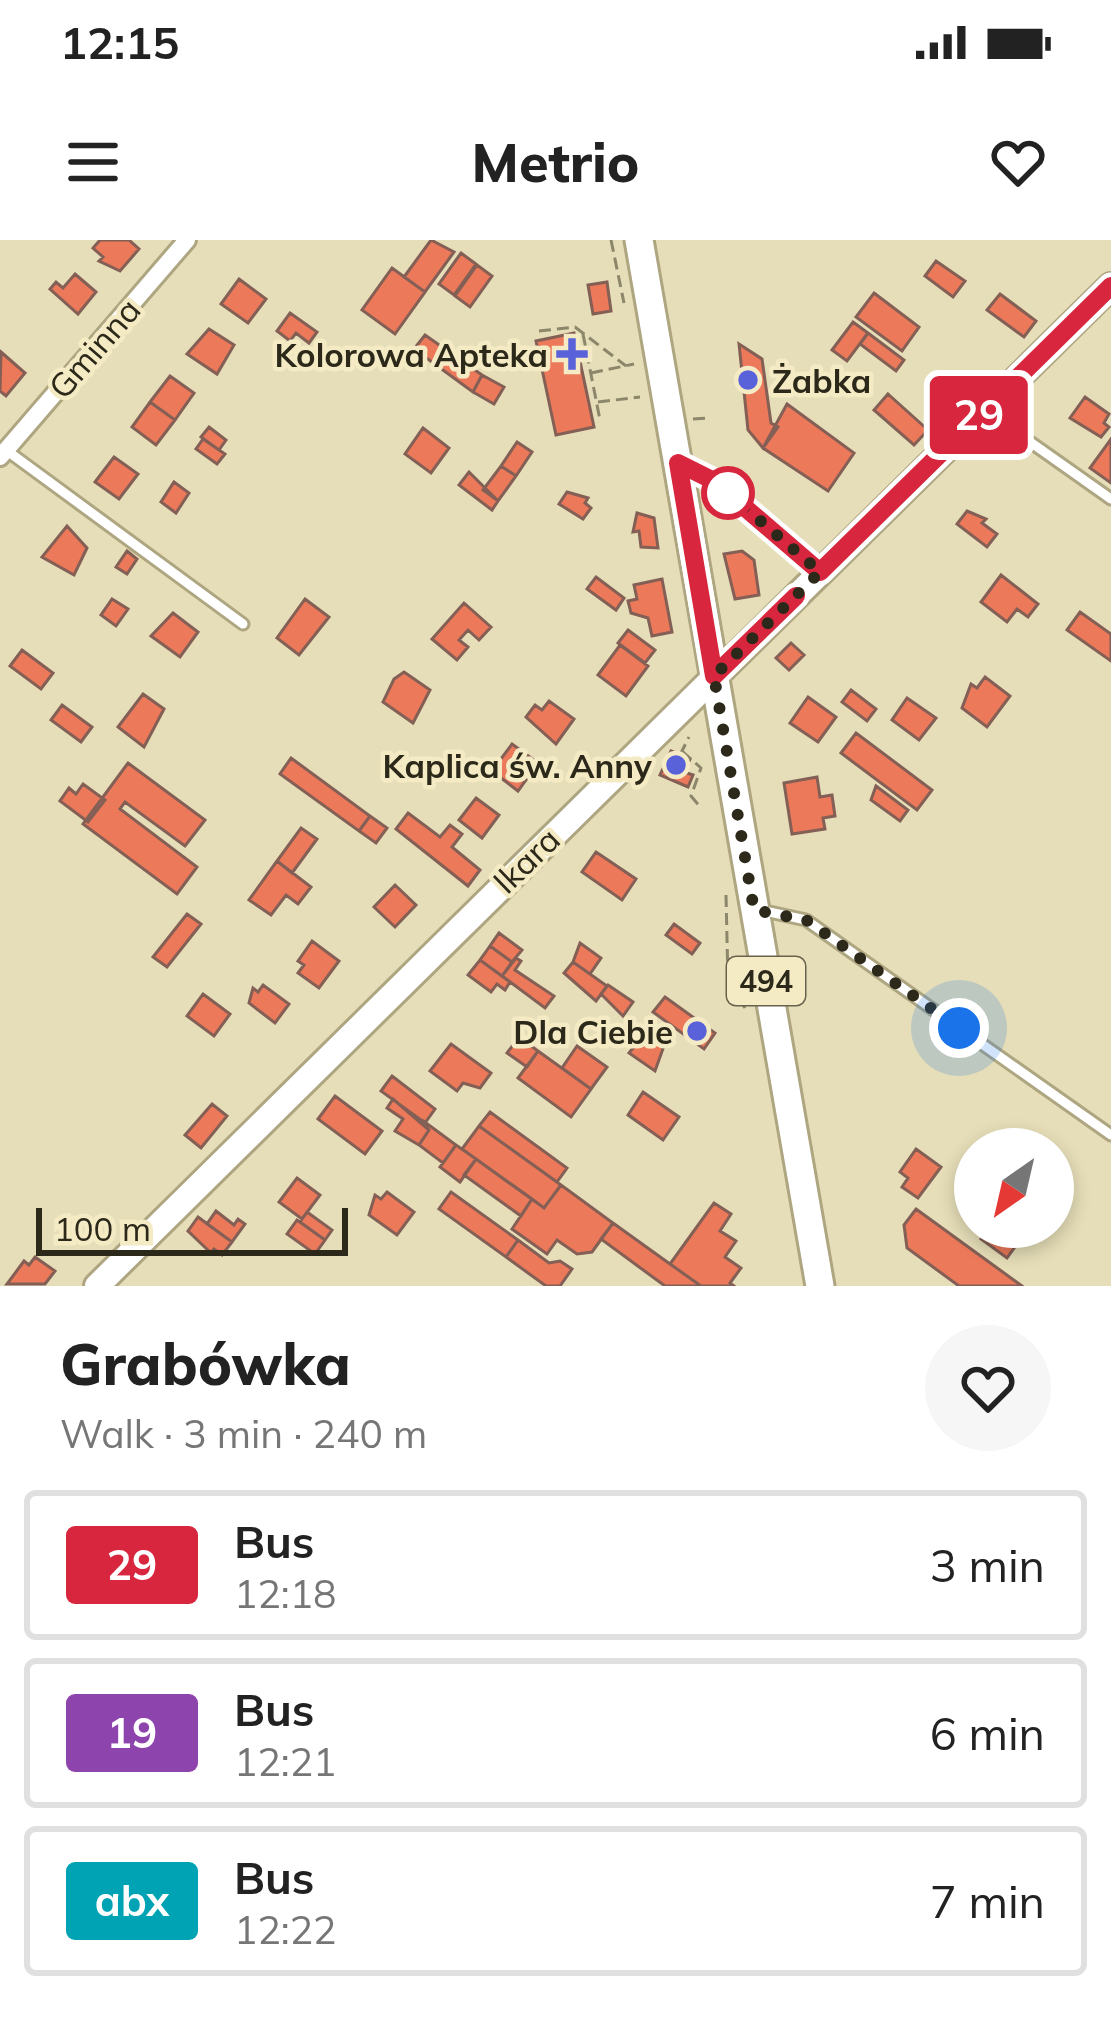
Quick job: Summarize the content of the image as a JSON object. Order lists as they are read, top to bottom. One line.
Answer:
{"streets":{"main road":["494"],"street":["Gminna","Ikara"]},"crossings":[["Ikara","494"]],"places":{"health":["Kolorowa Apteka"],"other":["Żabka","Kaplica św. Anny","Dla Ciebie"]},"lines":["bus line 29"],"scale_bar":"100 m","north":"bottom left","page":{"status":"12:15","header":"Metrio","on_map":"29","scale":"100 m","heading":["Grabówka","Walk · 3 min · 240 m"],"list":[{"mark":"29","name":"Bus","note":"12:18","value":"3 min"},{"mark":"19","name":"Bus","note":"12:21","value":"6 min"},{"mark":"abx","name":"Bus","note":"12:22","value":"7 min"}]}}
